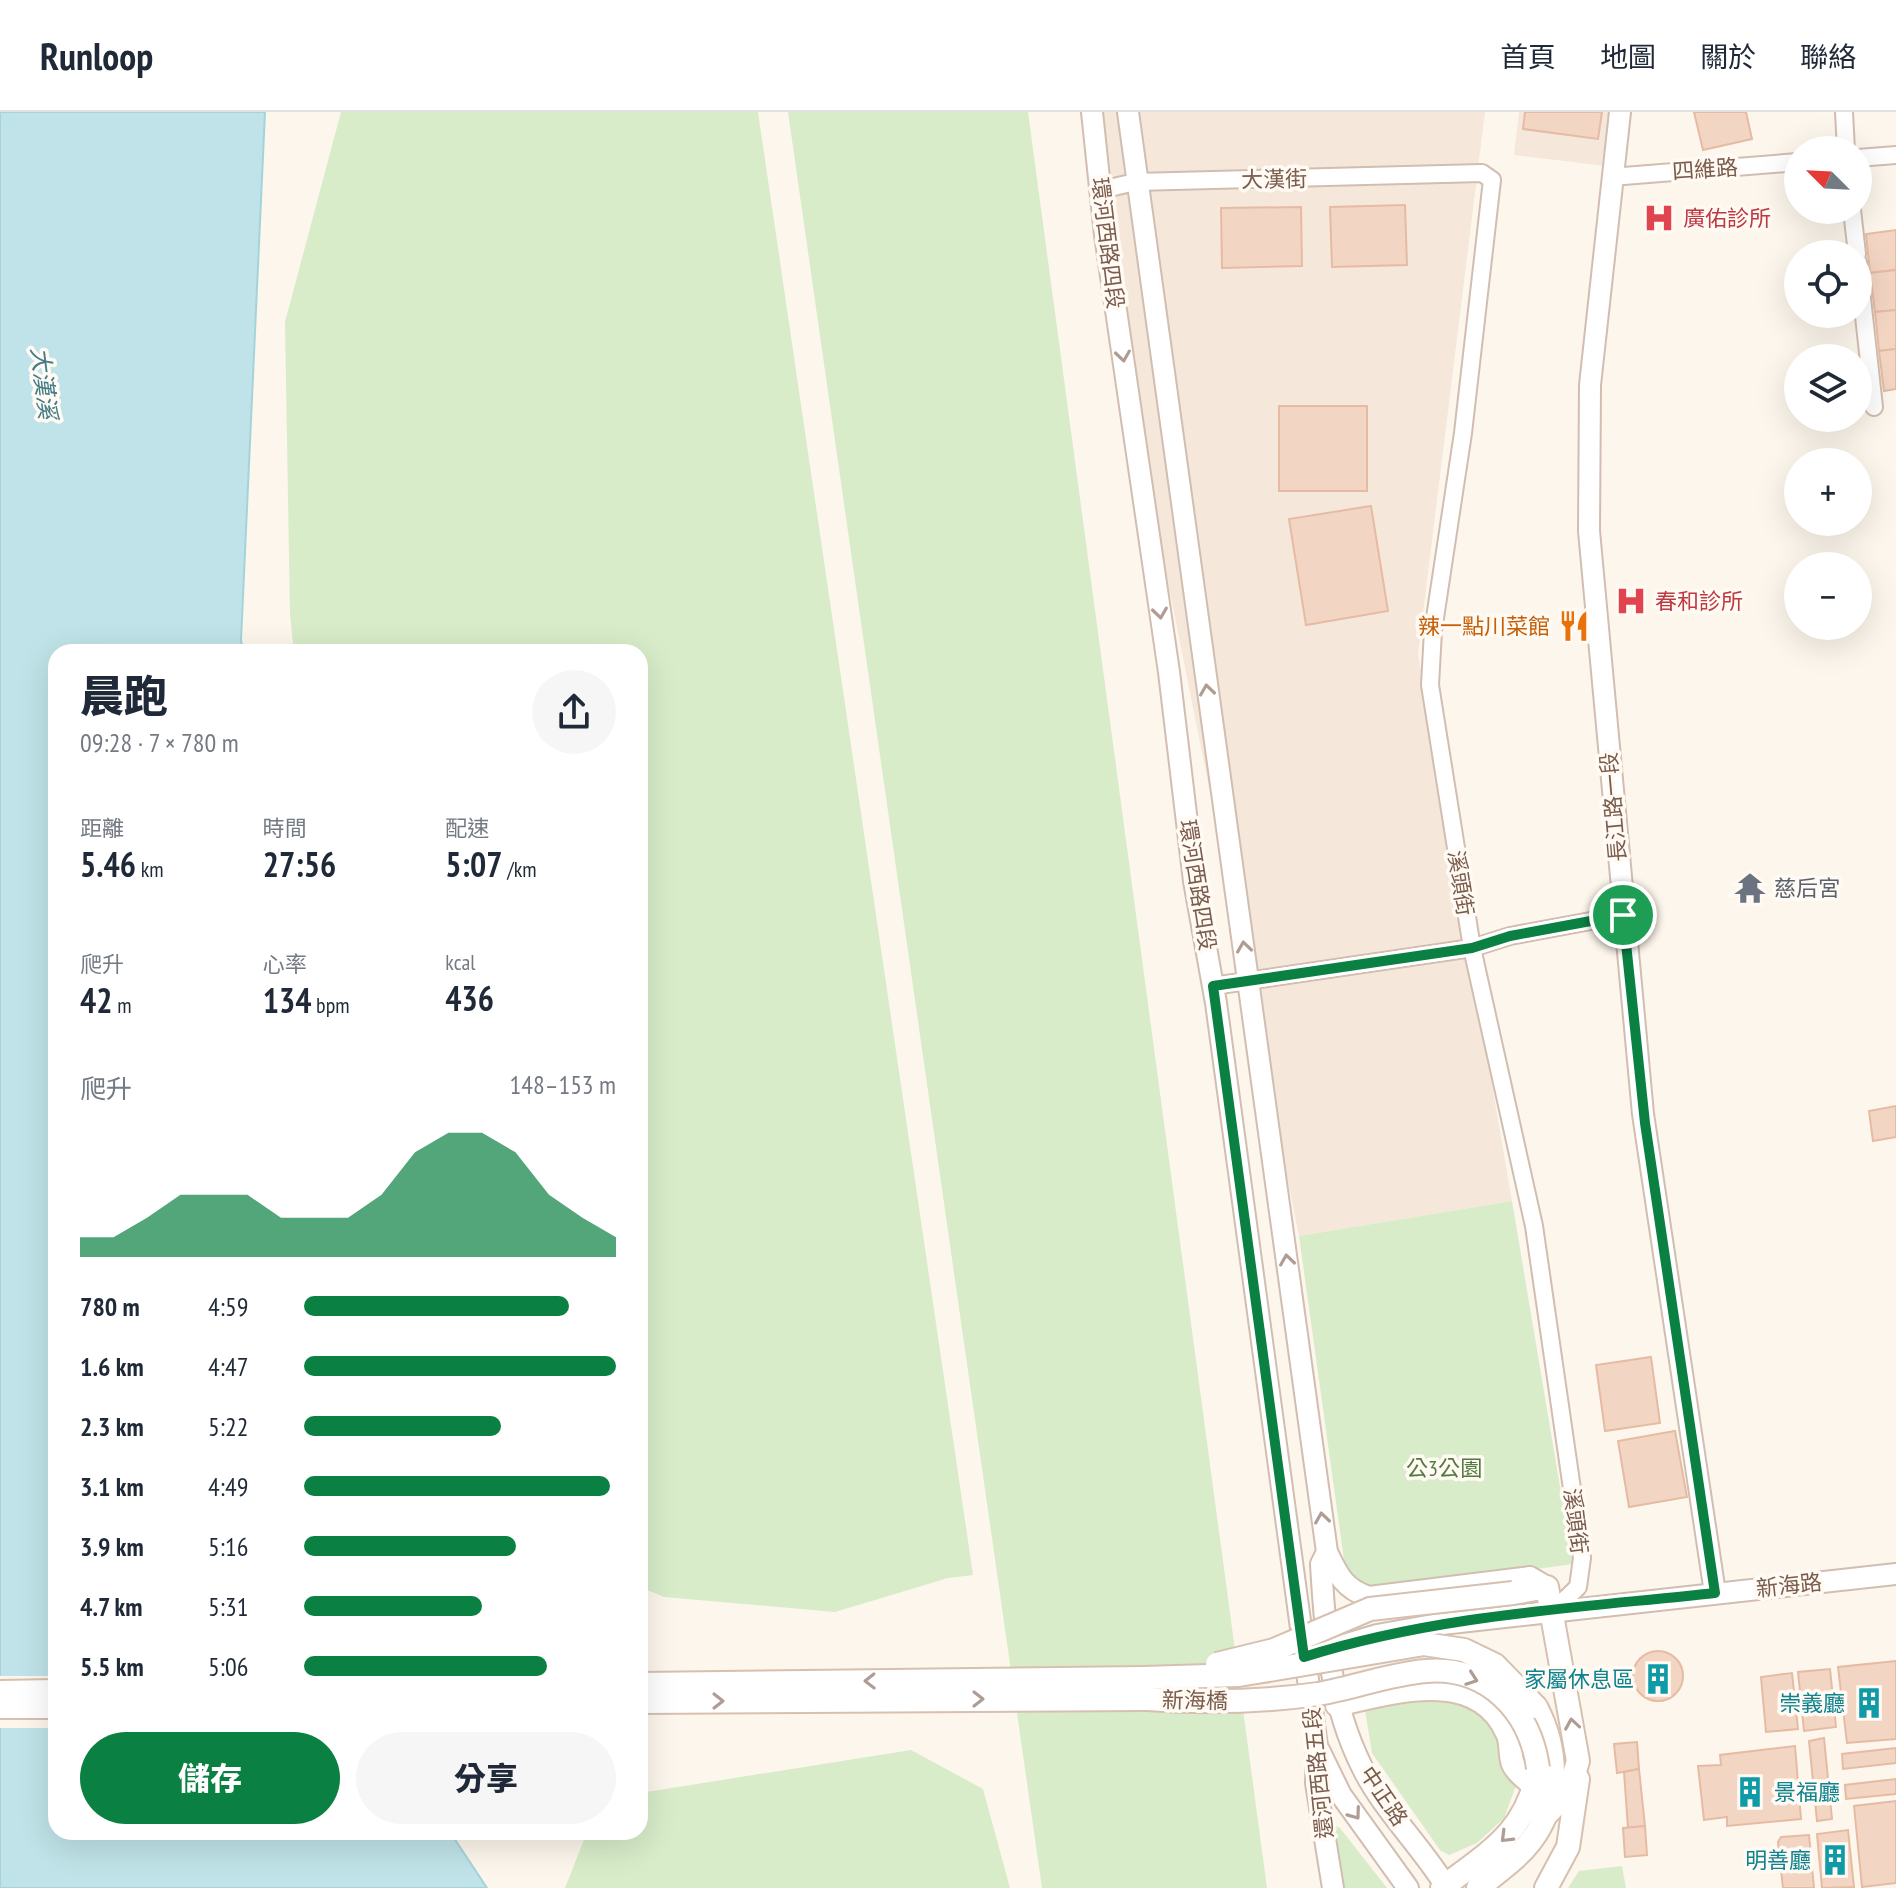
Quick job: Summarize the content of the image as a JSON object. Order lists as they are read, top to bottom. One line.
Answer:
{"streets":{"main road":["新海橋"],"street":["四維路","大漢街","環河西路四段","長江路一段","溪頭街","新海路","還河西路五段","中正路"]},"crossings":[["四維路","長江路一段"],["大漢街","環河西路四段"],["大漢街","溪頭街"],["環河西路四段","新海路"],["環河西路四段","還河西路五段"],["環河西路四段","中正路"],["長江路一段","新海路"],["溪頭街","新海路"],["新海路","還河西路五段"],["新海路","中正路"],["還河西路五段","中正路"]],"water":["大漢溪"],"parks":["公3公園"],"places":{"hospital":["廣佑診所","春和診所"],"restaurant":["辣一點川菜館"],"temple":["慈后宮"],"building":["家屬休息區","崇義廳","景福廳","明善廳"]},"north":"top left","page":{"header":"Runloop","nav":["首頁","地圖","關於","聯絡"],"map_buttons":["+","−"],"heading":["晨跑","09:28 · 7 × 780 m"],"stats":[["距離","5.46 km"],["時間","27:56"],["配速","5:07 /km"],["爬升","42 m"],["心率","134 bpm"],["kcal","436"]],"chart":["爬升","148–153 m"],"list":[{"name":"780 m","note":"4:59"},{"name":"1.6 km","note":"4:47"},{"name":"2.3 km","note":"5:22"},{"name":"3.1 km","note":"4:49"},{"name":"3.9 km","note":"5:16"},{"name":"4.7 km","note":"5:31"},{"name":"5.5 km","note":"5:06"}],"buttons":["儲存","分享"]}}
